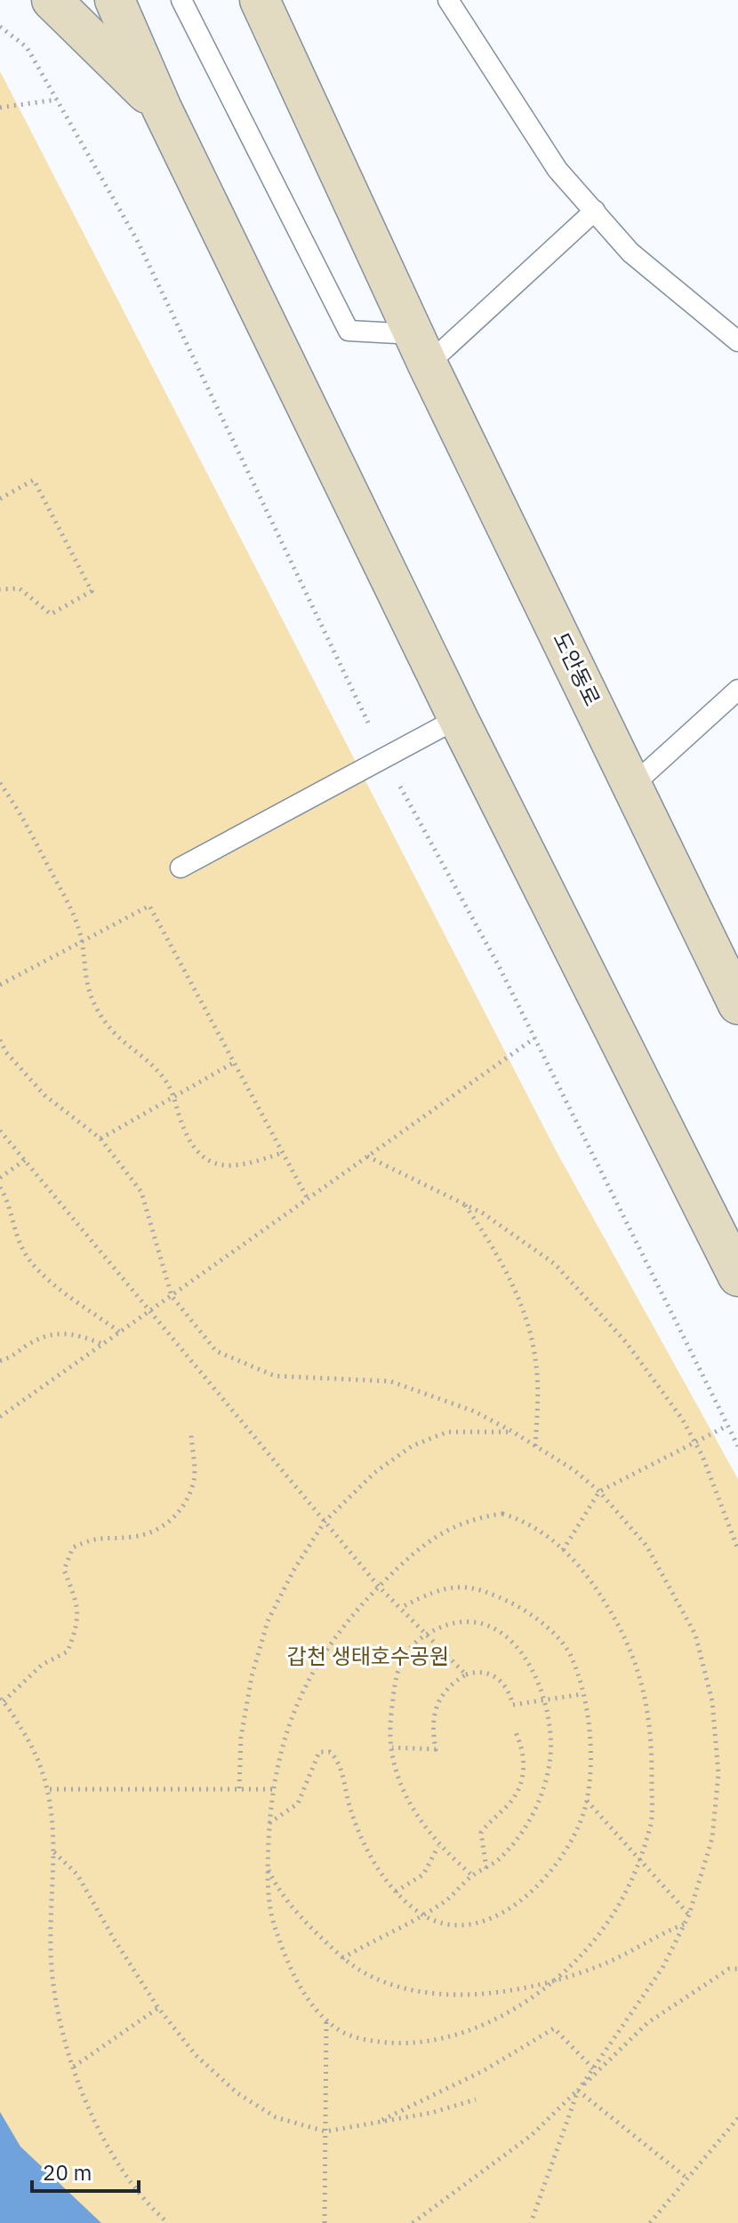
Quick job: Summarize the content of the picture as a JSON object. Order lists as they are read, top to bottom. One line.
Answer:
{"streets":{"main road":["도안동로"]},"parks":["갑천 생태호수공원"],"scale_bar":"20 m"}
